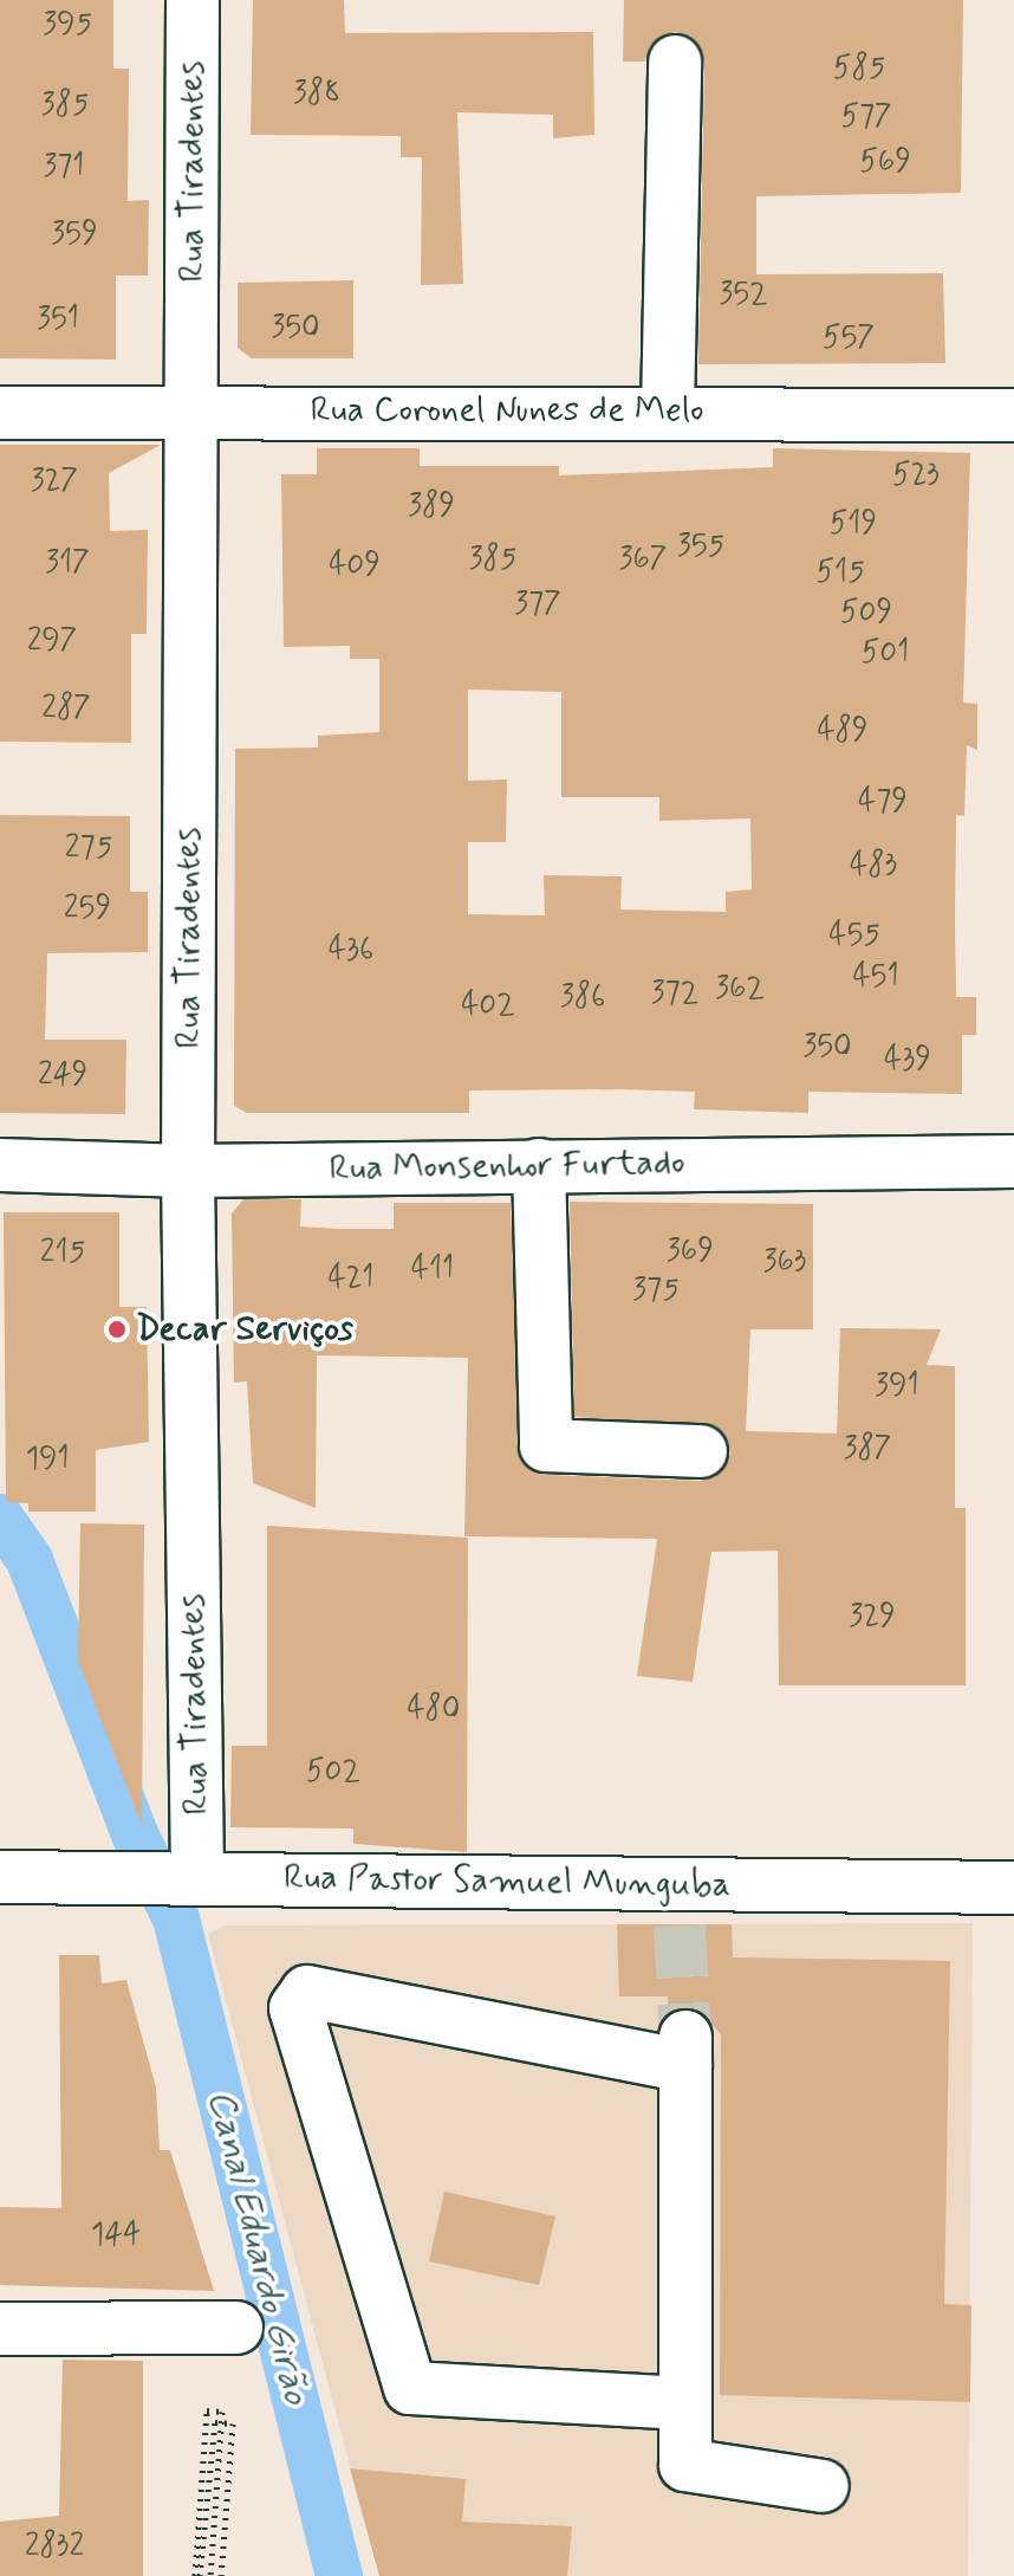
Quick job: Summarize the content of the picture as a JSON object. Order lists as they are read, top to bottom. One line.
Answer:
{"streets":{"street":["Rua Tiradentes","Rua Coronel Nunes de Melo","Rua Monsenhor Furtado","Rua Pastor Samuel Munguba"]},"crossings":[["Rua Tiradentes","Rua Coronel Nunes de Melo"],["Rua Tiradentes","Rua Monsenhor Furtado"],["Rua Tiradentes","Rua Pastor Samuel Munguba"]],"water":["Canal Eduardo Girão"],"places":["Decar Serviços"],"house_numbers":["395","585","388","385","577","569","371","359","352","351","350","557","523","327","389","519","355","385","367","317","409","515","377","509","297","501","287","489","479","275","483","259","455","436","451","362","372","386","402","350","439","249","369","215","363","411","421","375","391","387","191","329","480","502","144","2832"]}
